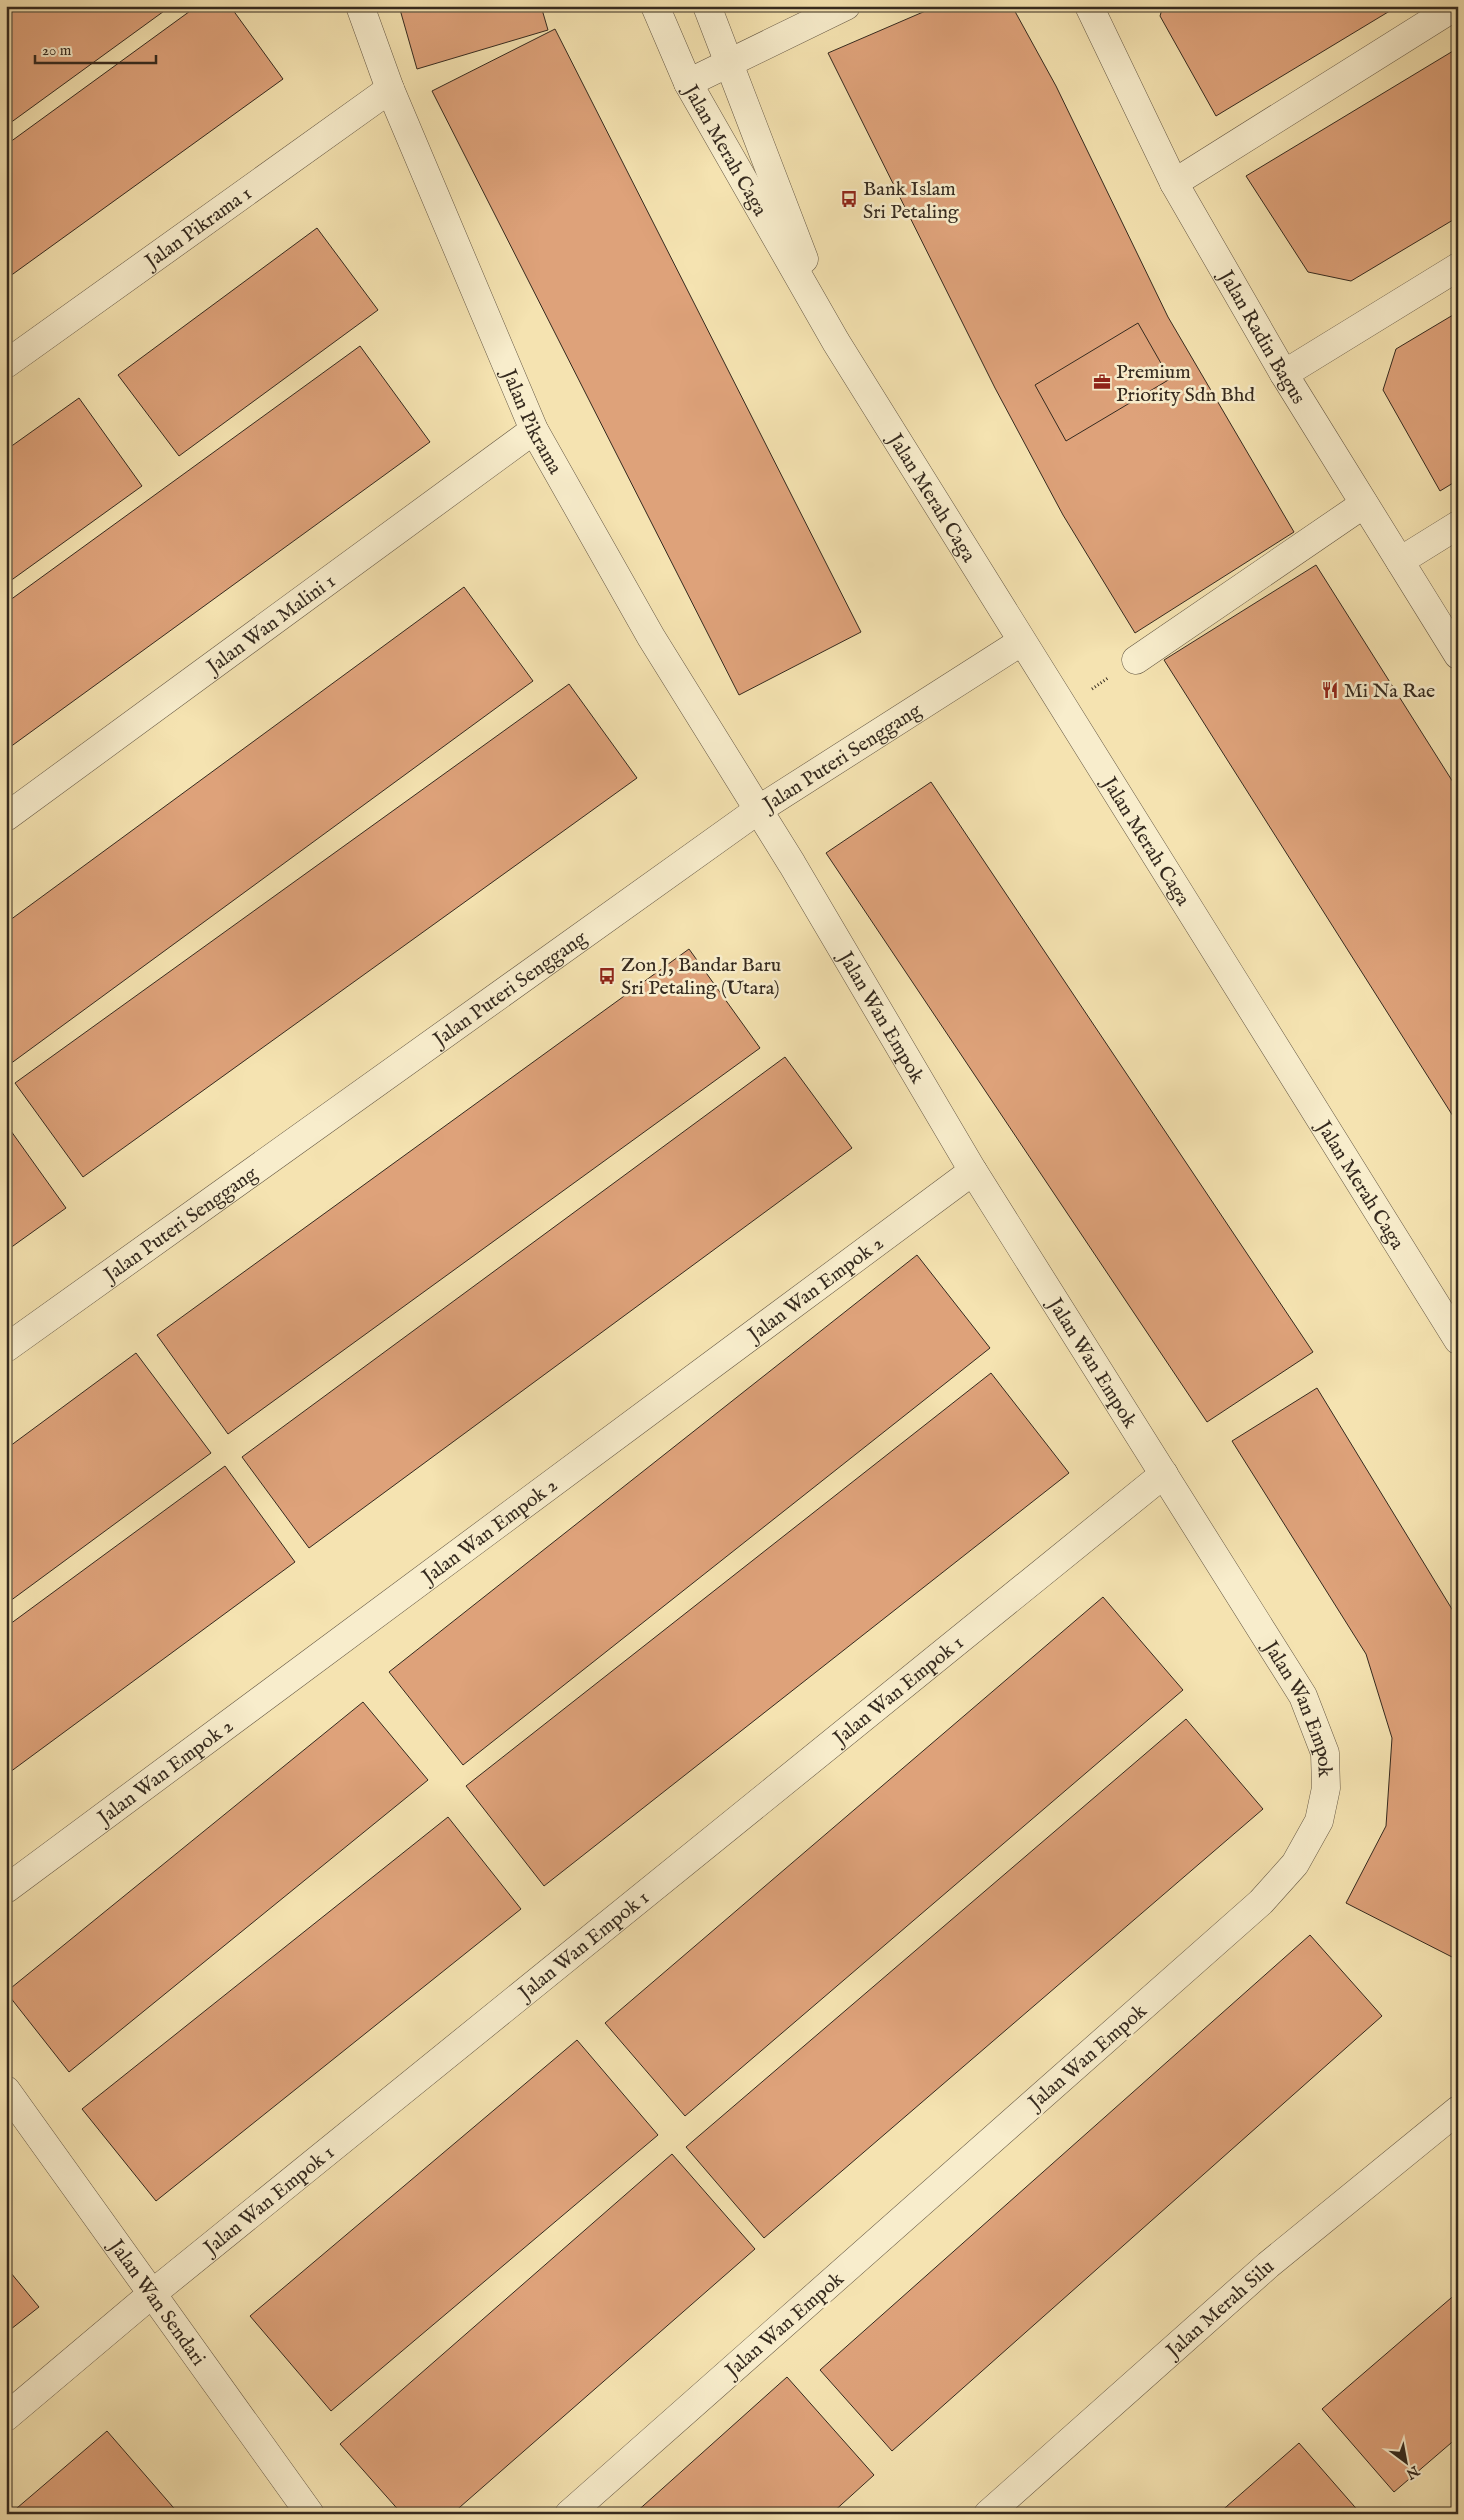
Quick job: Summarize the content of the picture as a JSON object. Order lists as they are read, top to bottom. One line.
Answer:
{"streets":{"street":["Jalan Merah Caga","Jalan Pikrama 1","Jalan Radin Bagus","Jalan Pikrama","Jalan Wan Malini 1","Jalan Puteri Senggang","Jalan Wan Empok","Jalan Wan Empok 2","Jalan Wan Empok 1","Jalan Wan Sendari","Jalan Merah Silu"]},"crossings":[["Jalan Merah Caga","Jalan Puteri Senggang"],["Jalan Pikrama 1","Jalan Pikrama"],["Jalan Pikrama","Jalan Wan Malini 1"],["Jalan Pikrama","Jalan Puteri Senggang"],["Jalan Pikrama","Jalan Wan Empok"],["Jalan Puteri Senggang","Jalan Wan Empok"],["Jalan Wan Empok","Jalan Wan Empok 2"],["Jalan Wan Empok","Jalan Wan Empok 1"],["Jalan Wan Empok 1","Jalan Wan Sendari"]],"places":{"bus stop":["Bank Islam Sri Petaling","Zon J, Bandar Baru Sri Petaling (Utara)"],"office":["Premium Priority Sdn Bhd"],"restaurant":["Mi Na Rae"]},"scale_bar":"20 m","north":"bottom right"}
